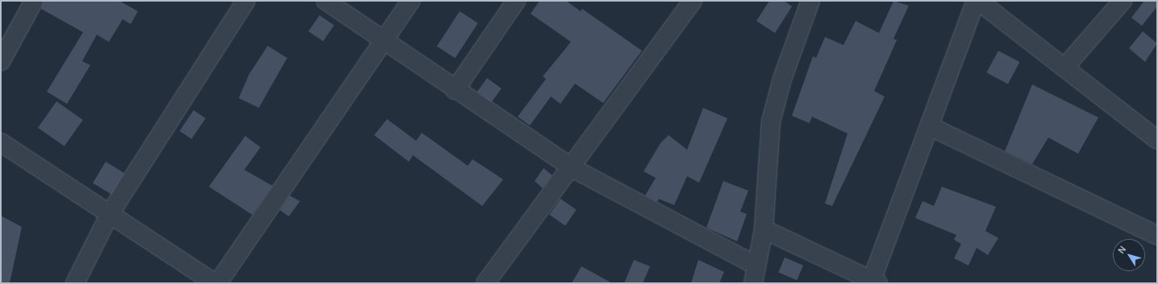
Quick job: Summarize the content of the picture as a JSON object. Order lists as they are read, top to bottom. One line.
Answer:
{"north":"top left"}
